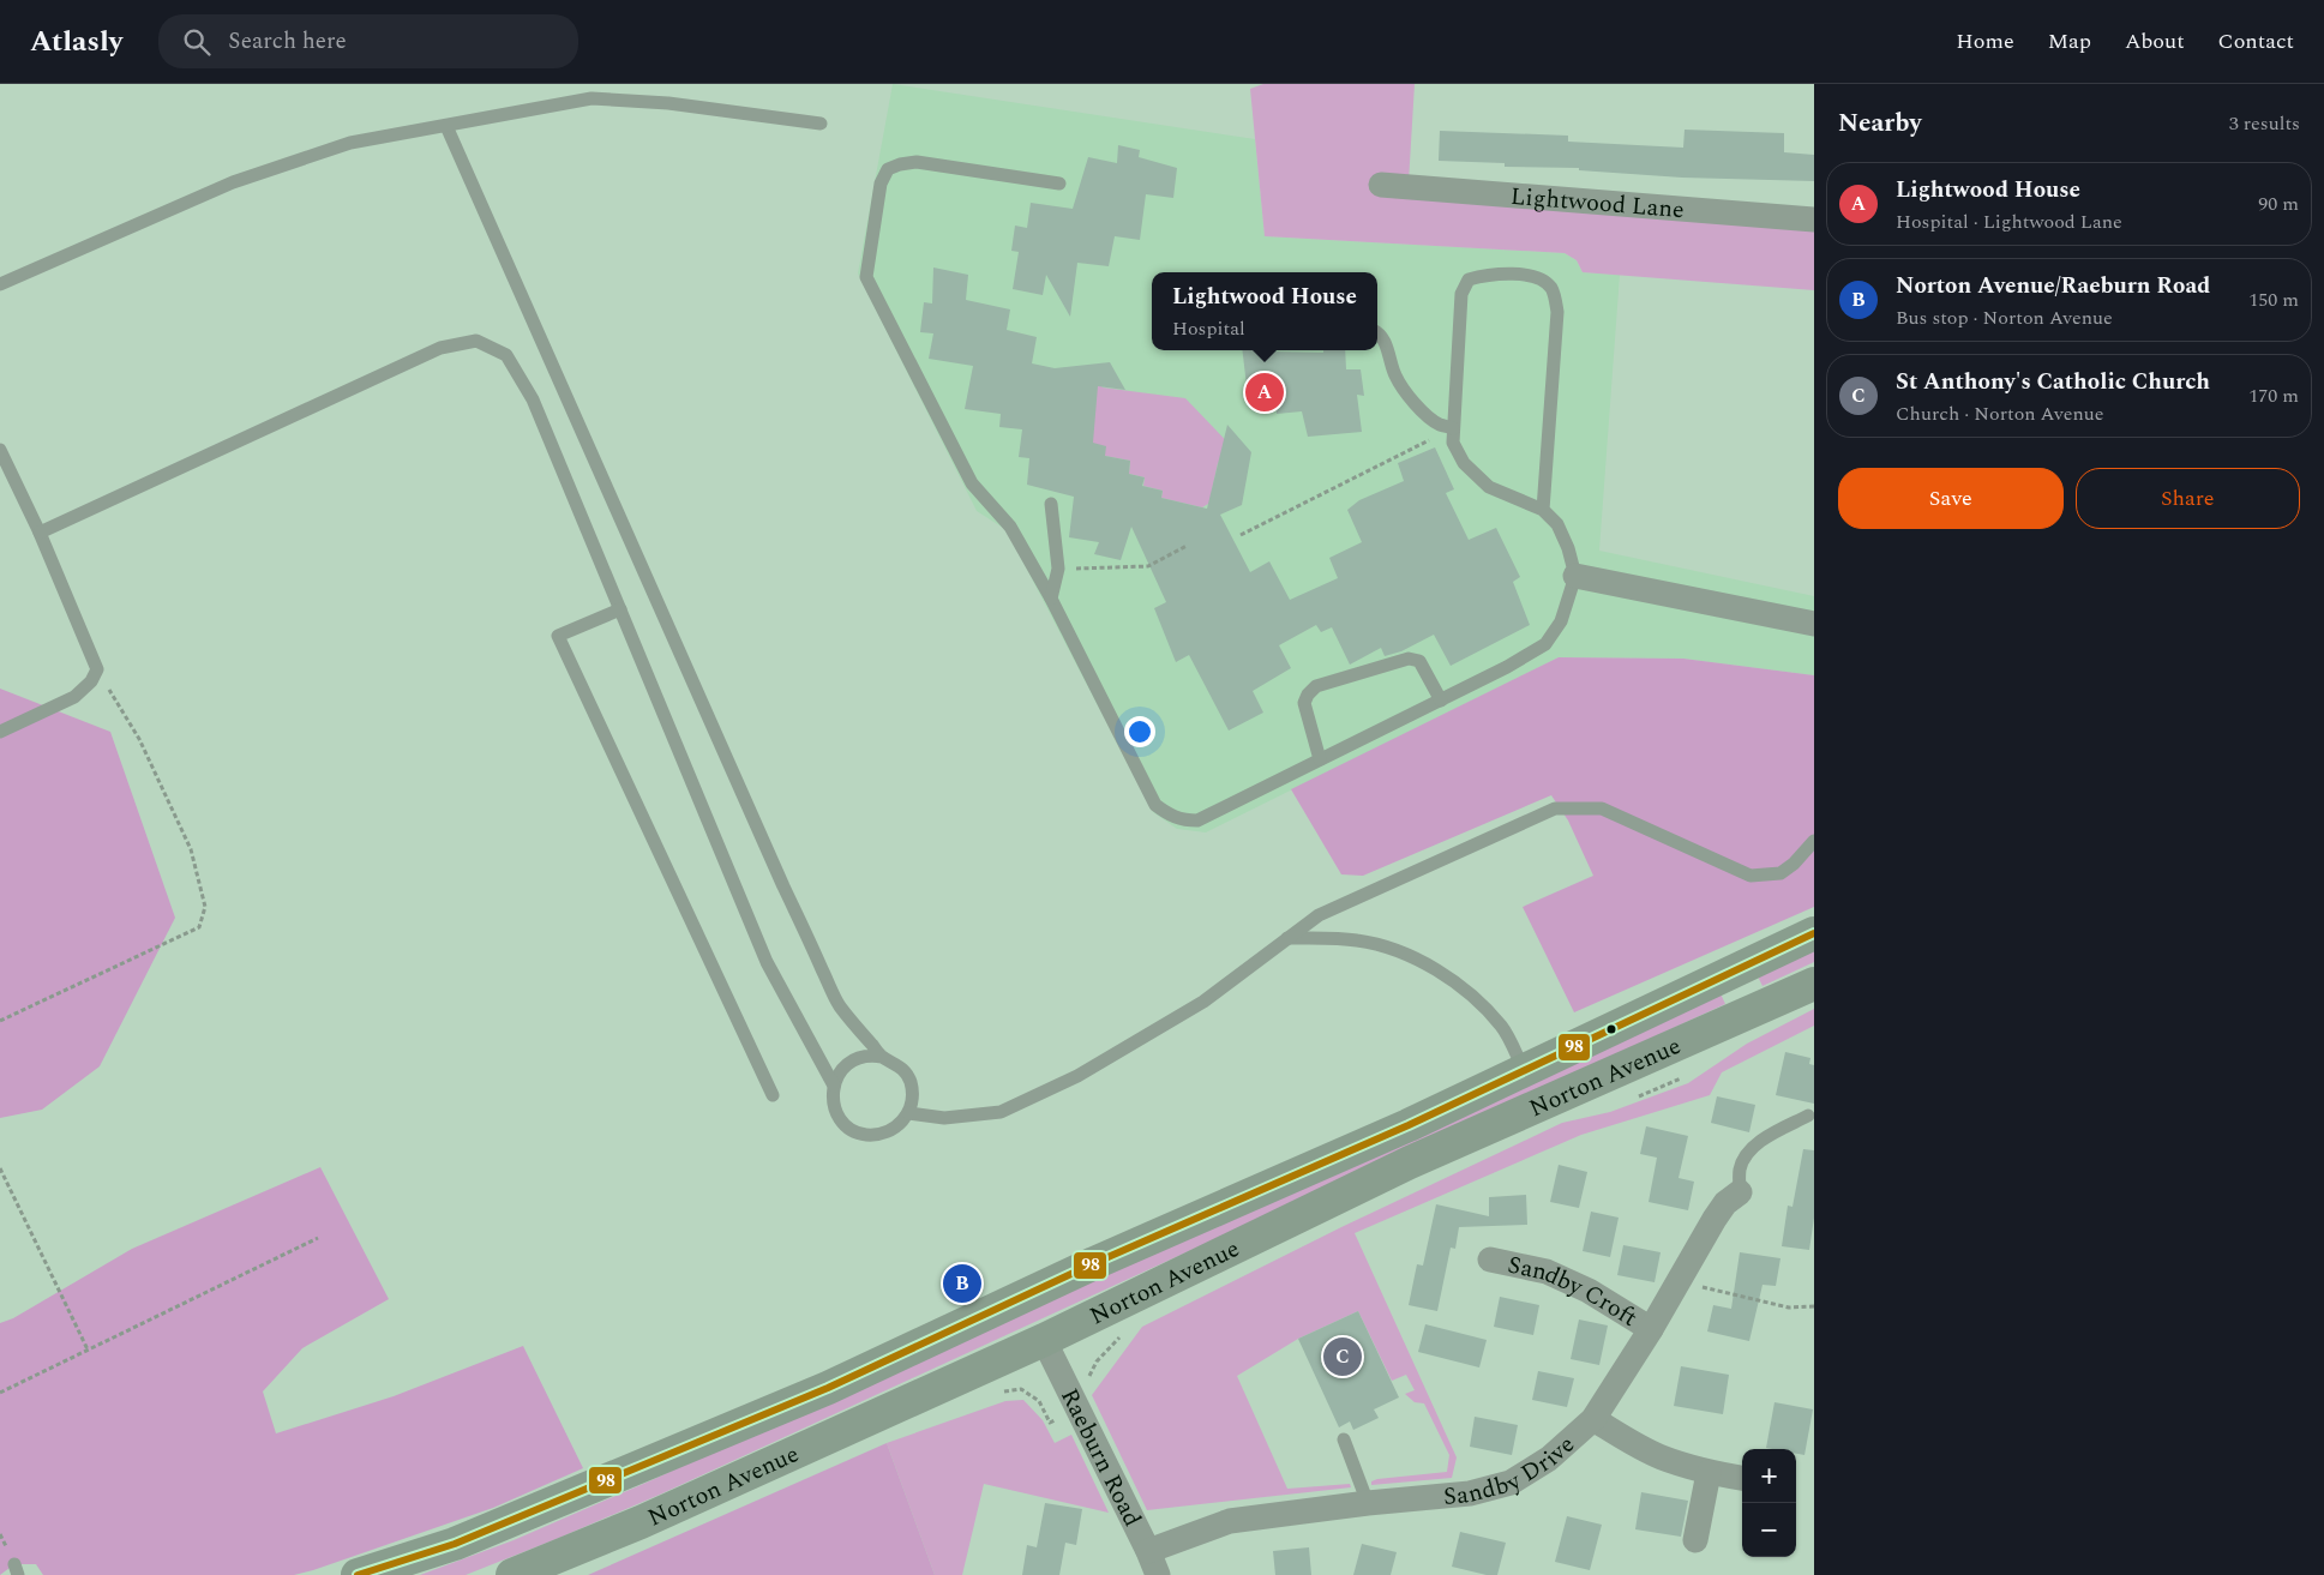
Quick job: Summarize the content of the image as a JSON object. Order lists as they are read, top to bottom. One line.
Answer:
{"streets":{"highway":["Norton Avenue"],"street":["Lightwood Lane","Sandby Croft","Raeburn Road","Sandby Drive"]},"crossings":[["Norton Avenue","Raeburn Road"],["Sandby Croft","Sandby Drive"],["Raeburn Road","Sandby Drive"]],"lines":["transit line 98"],"page":{"header":"Atlasly","search":"Search here","nav":["Home","Map","About","Contact"],"heading":["Nearby","3 results"],"list":[{"mark":"A","name":"Lightwood House","note":"Hospital · Lightwood Lane","value":"90 m"},{"mark":"B","name":"Norton Avenue/Raeburn Road","note":"Bus stop · Norton Avenue","value":"150 m"},{"mark":"C","name":"St Anthony's Catholic Church","note":"Church · Norton Avenue","value":"170 m"}],"popup":["Lightwood House","Hospital"],"pins":["A","B","C"],"buttons":["Save","Share"],"map_buttons":["+","−"]}}
